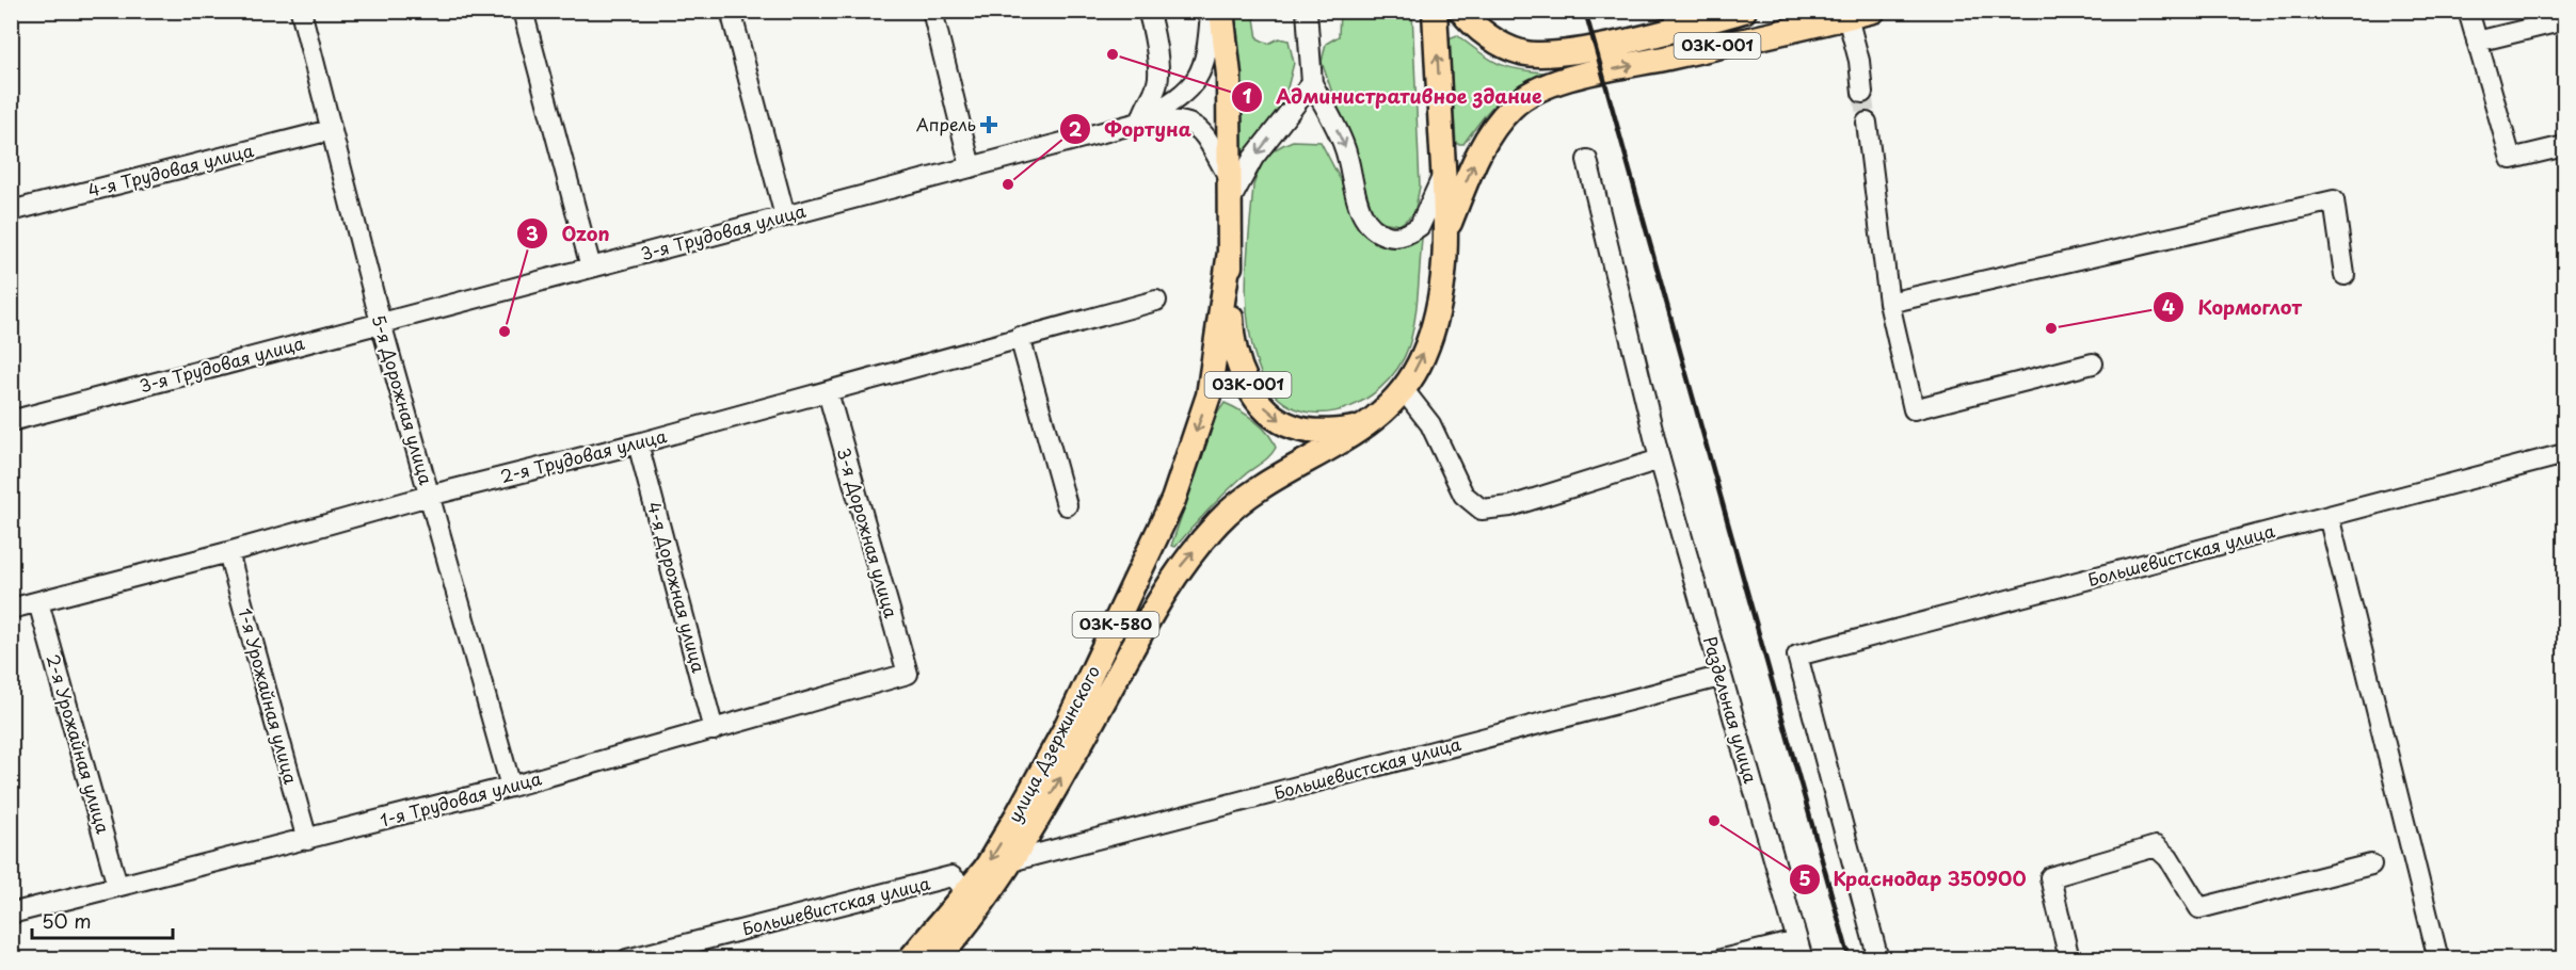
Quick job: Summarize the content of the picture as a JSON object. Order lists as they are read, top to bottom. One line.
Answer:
{"streets":{"main road":["03К-001","03К-580","улица Дзержинского"],"street":["4-я Трудовая улица","3-я Трудовая улица","5-я Дорожная улица","2-я Трудовая улица","3-я Дорожная улица","Большевистская улица","4-я Дорожная улица","1-я Урожайная улица","Раздельная улица","2-я Урожайная улица","1-я Трудовая улица"]},"crossings":[["03К-001","улица Дзержинского"],["4-я Трудовая улица","5-я Дорожная улица"],["3-я Трудовая улица","5-я Дорожная улица"],["5-я Дорожная улица","2-я Трудовая улица"],["5-я Дорожная улица","1-я Трудовая улица"],["2-я Трудовая улица","3-я Дорожная улица"],["2-я Трудовая улица","4-я Дорожная улица"],["2-я Трудовая улица","1-я Урожайная улица"],["2-я Трудовая улица","2-я Урожайная улица"],["3-я Дорожная улица","1-я Трудовая улица"],["Большевистская улица","Раздельная улица"],["Большевистская улица","улица Дзержинского"],["4-я Дорожная улица","1-я Трудовая улица"],["1-я Урожайная улица","1-я Трудовая улица"],["2-я Урожайная улица","1-я Трудовая улица"]],"places":{"other":["Административное здание","Фортуна","Кормоглот","Ozon","Краснодар 350900"],"health":["Апрель"]},"scale_bar":"50 m"}
